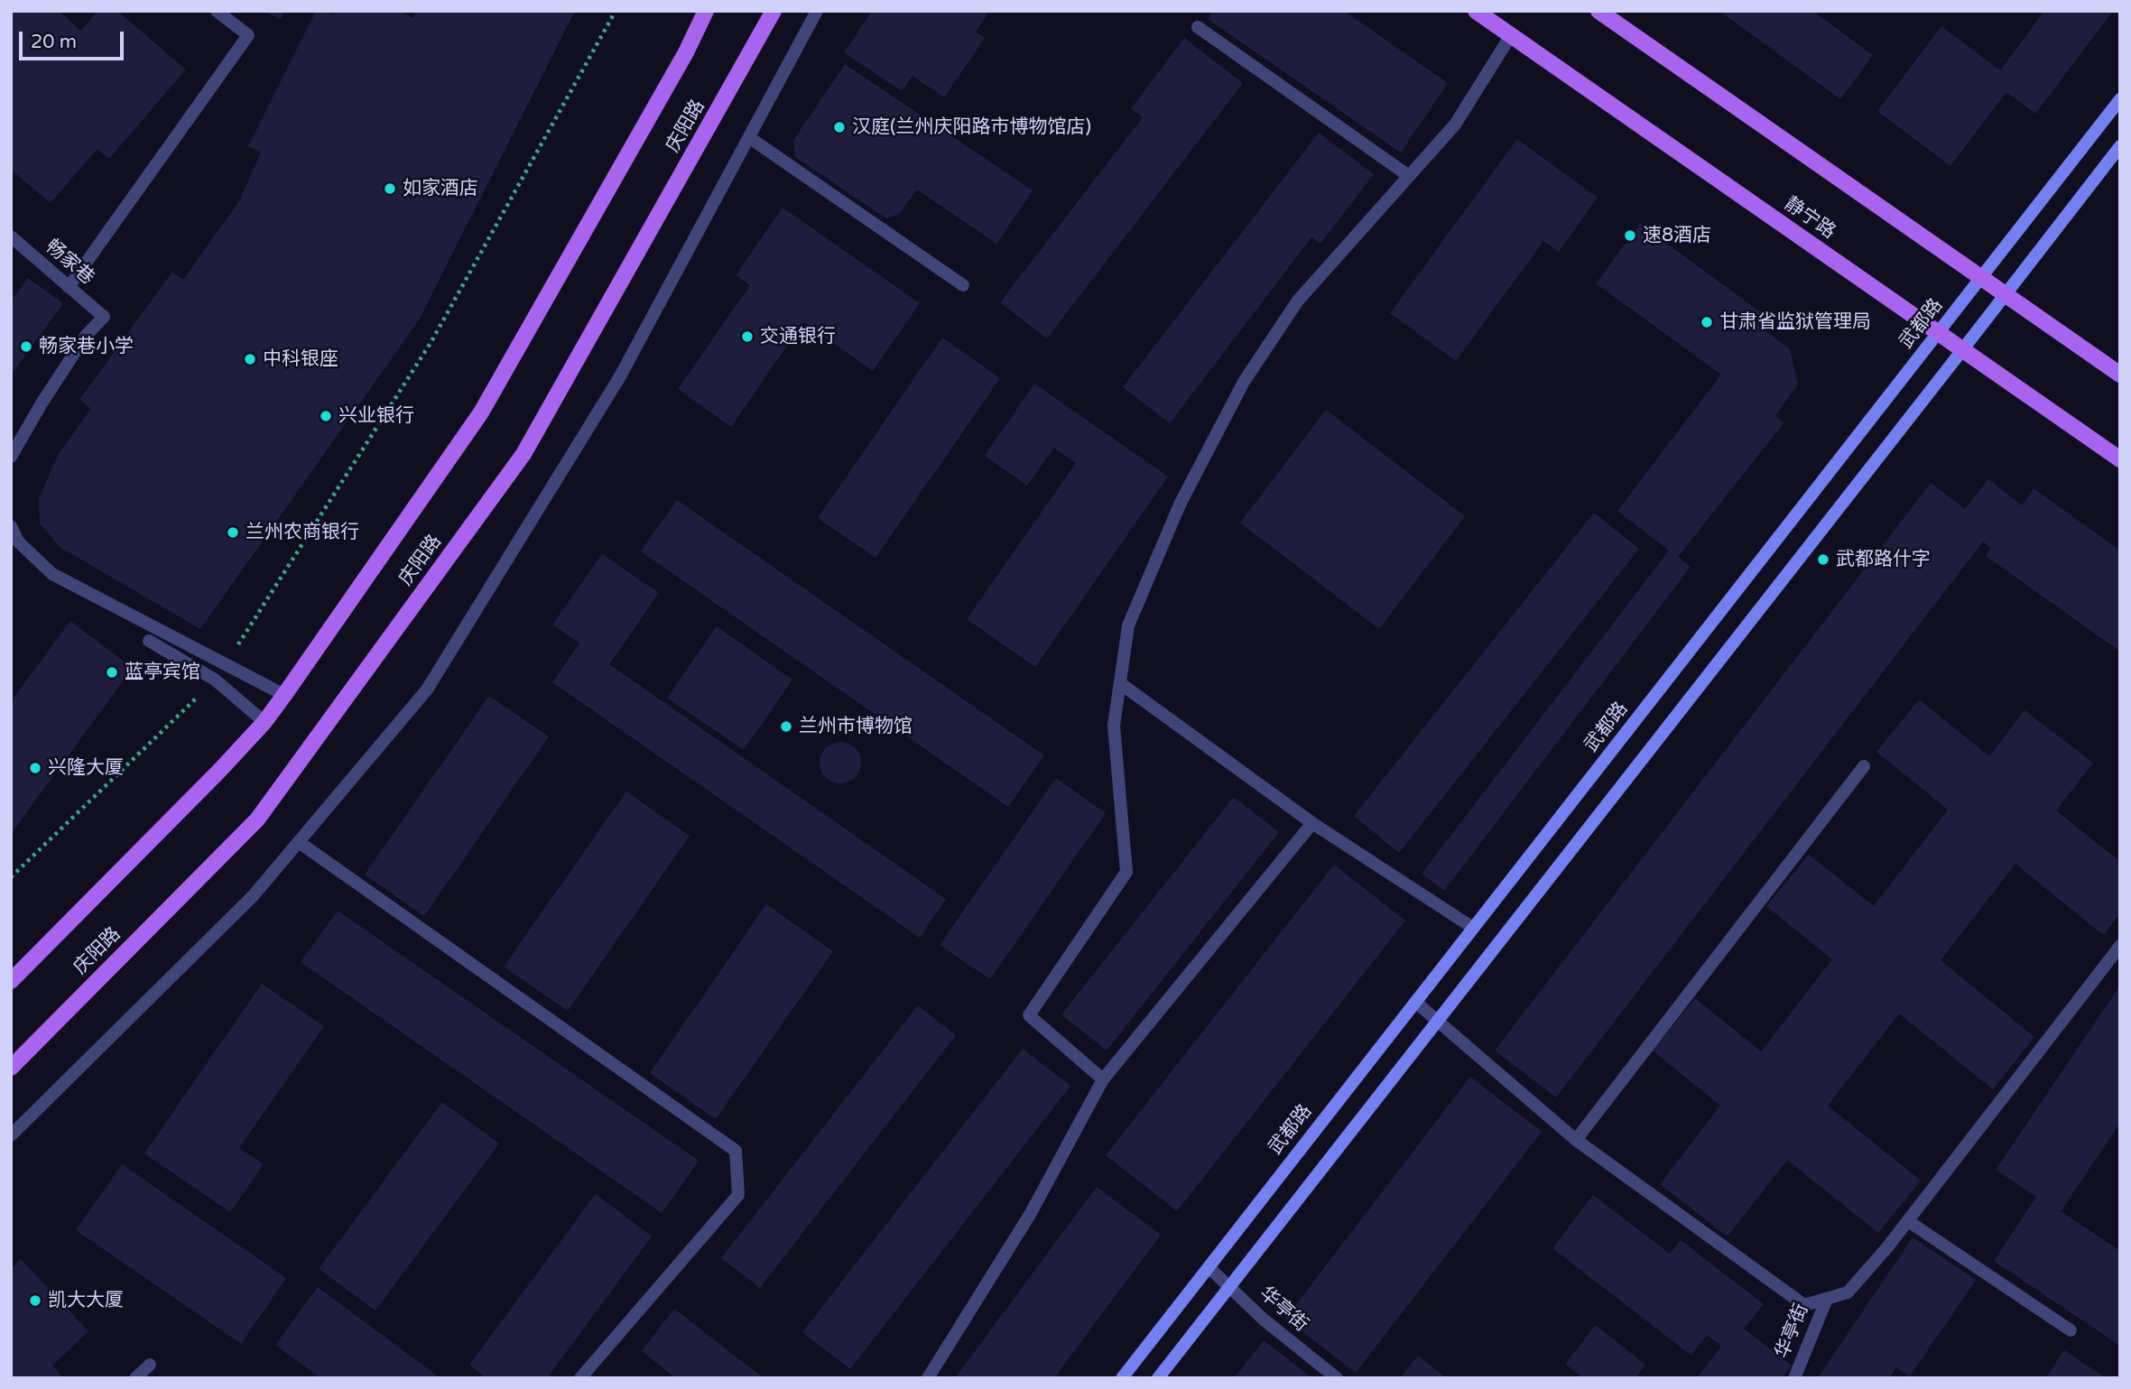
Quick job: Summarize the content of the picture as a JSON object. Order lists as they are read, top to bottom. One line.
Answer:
{"streets":{"main road":["庆阳路","静宁路","武都路"],"street":["畅家巷","华亭街"]},"crossings":[["静宁路","武都路"],["武都路","华亭街"]],"places":["汉庭(兰州庆阳路市博物馆店)","如家酒店","速8酒店","甘肃省监狱管理局","交通银行","畅家巷小学","中科银座","兴业银行","兰州农商银行","武都路什字","蓝亭宾馆","兰州市博物馆","兴隆大厦","凯大大厦"],"scale_bar":"20 m"}
